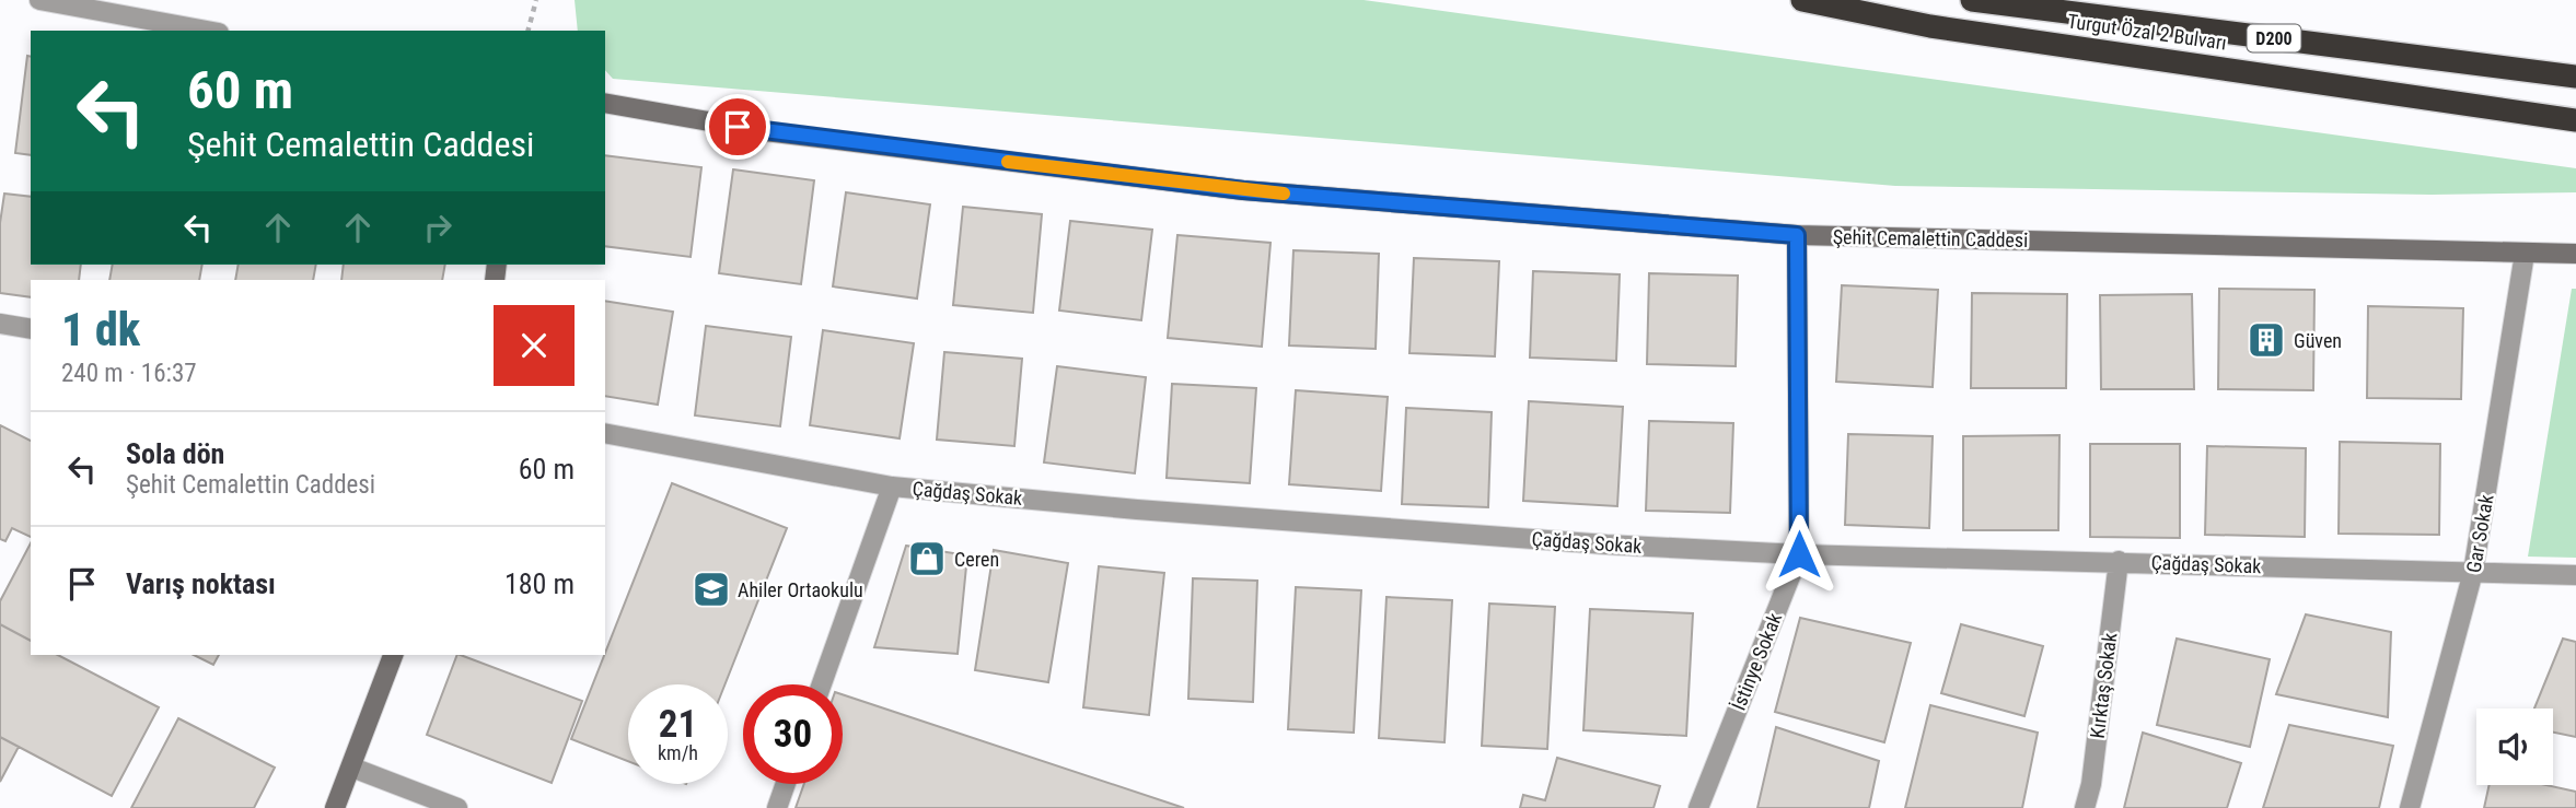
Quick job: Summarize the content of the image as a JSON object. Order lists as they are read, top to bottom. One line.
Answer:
{"streets":{"highway":["Turgut Özal 2 Bulvarı","D200"],"street":["Şehit Cemalettin Caddesi","Çağdaş Sokak","Gar Sokak","İstinye Sokak","Kırktaş Sokak"]},"crossings":[["Şehit Cemalettin Caddesi","Gar Sokak"],["Şehit Cemalettin Caddesi","İstinye Sokak"],["Çağdaş Sokak","Gar Sokak"],["Çağdaş Sokak","İstinye Sokak"],["Çağdaş Sokak","Kırktaş Sokak"]],"places":{"building":["Güven"],"shop":["Ceren"],"school or university":["Ahiler Ortaokulu"]},"page":{"turn":["60 m","Şehit Cemalettin Caddesi"],"heading":["1 dk","240 m · 16:37"],"list":[{"name":"Sola dön","note":"Şehit Cemalettin Caddesi","value":"60 m"},{"name":"Varış noktası","value":"180 m"}],"speed":"21 km/h","limit":"30"}}
